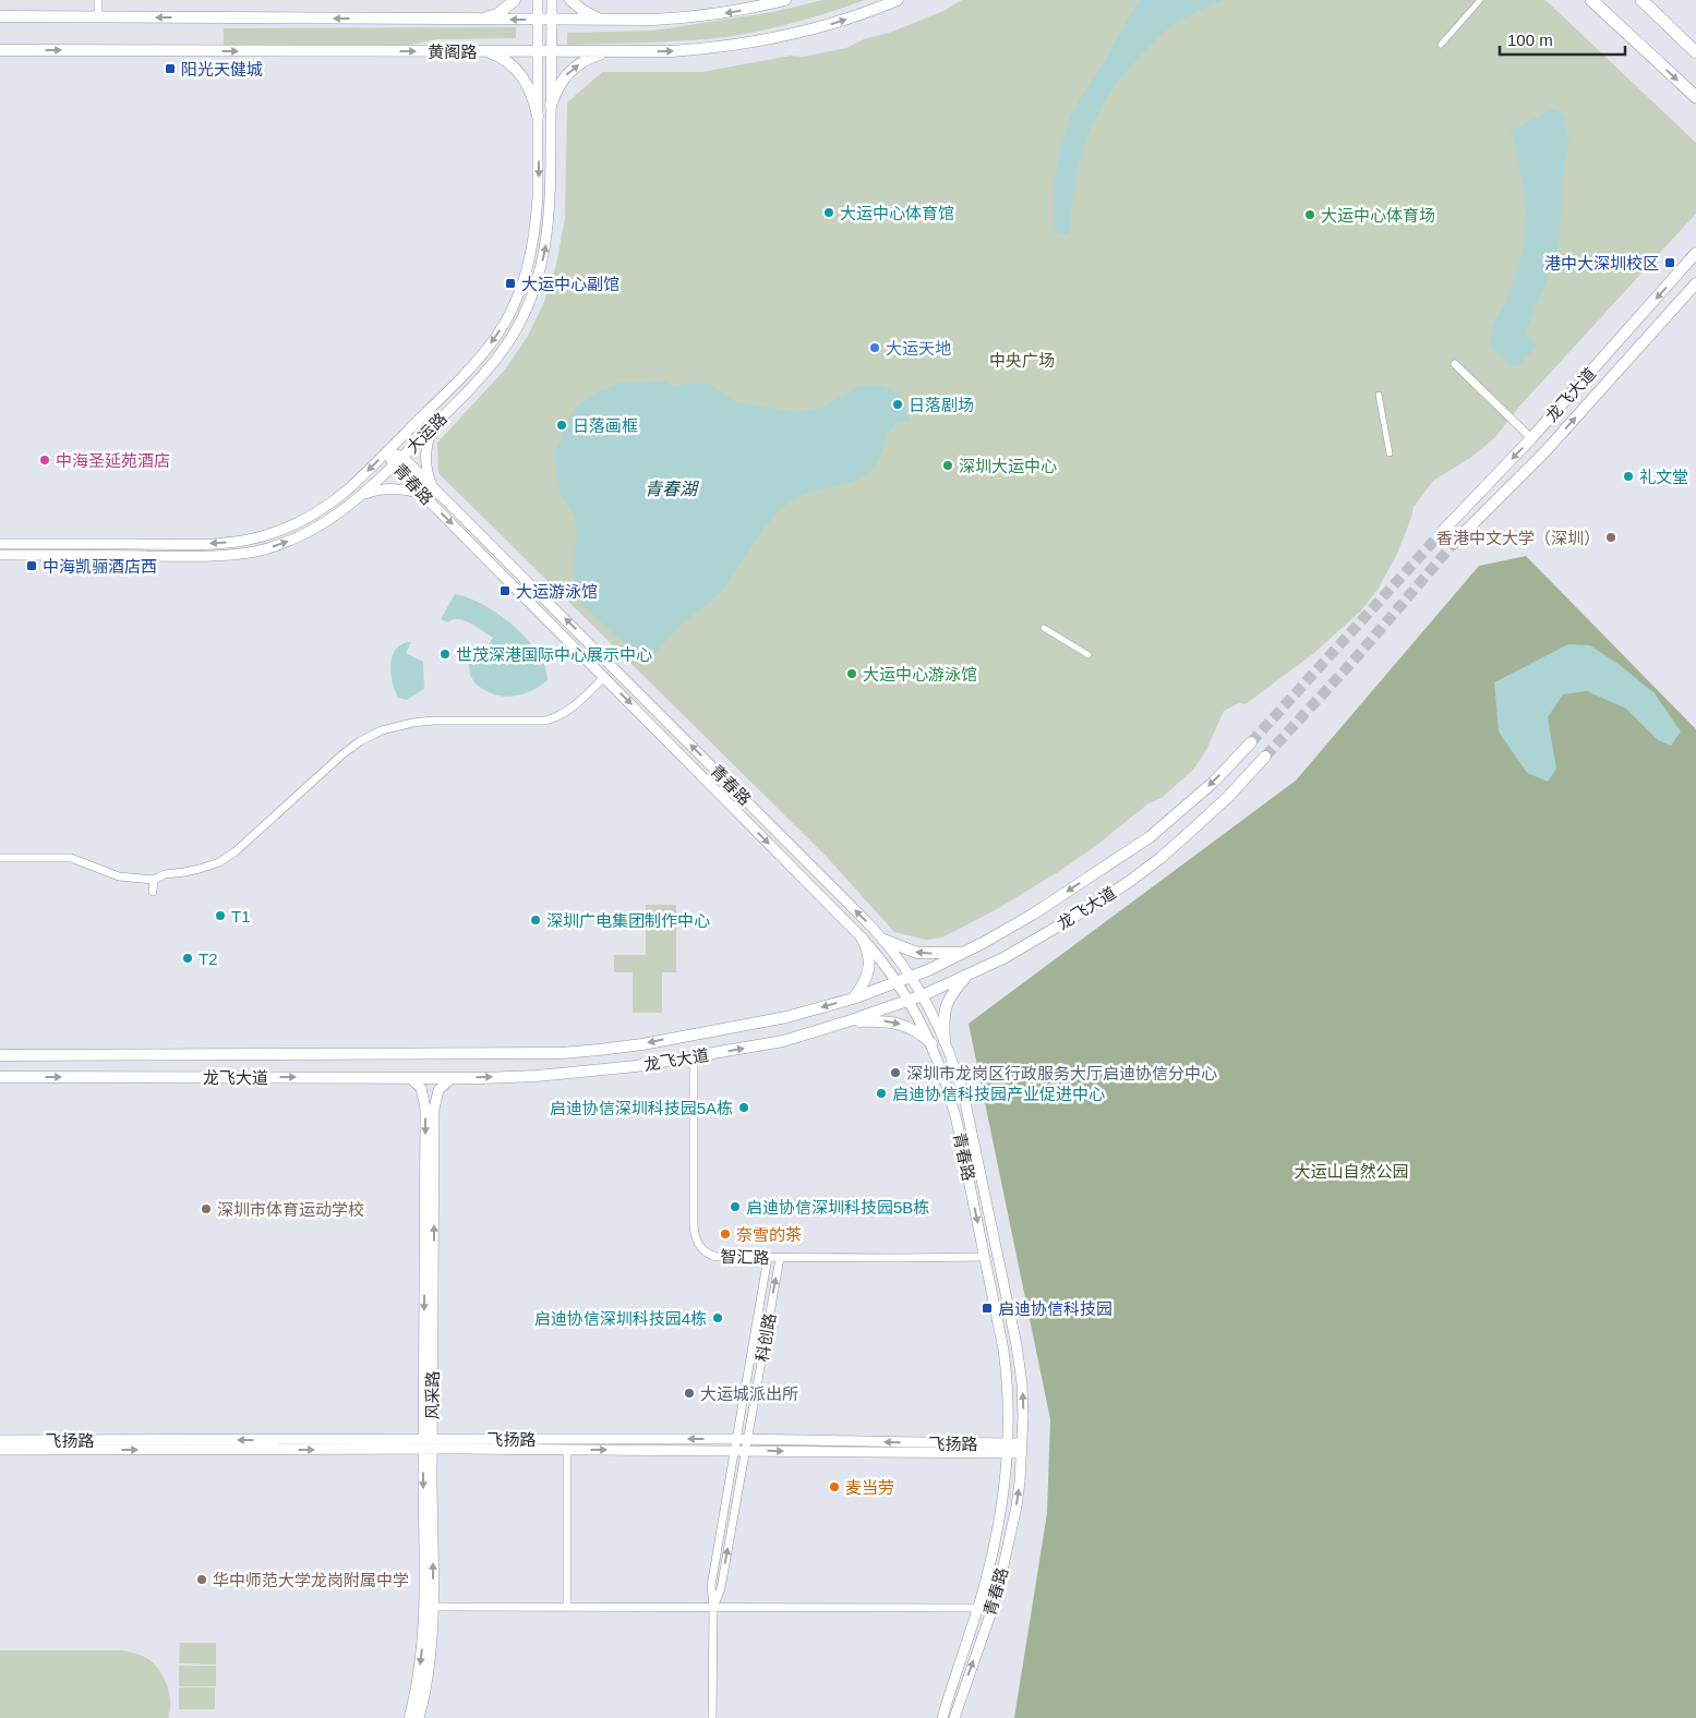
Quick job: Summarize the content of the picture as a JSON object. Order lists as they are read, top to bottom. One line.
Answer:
{"streets":{"main road":["黄阁路","龙飞大道"],"street":["大运路","青春路","智汇路","科创路","风采路","飞扬路"]},"crossings":[["黄阁路","大运路"],["龙飞大道","青春路"],["龙飞大道","智汇路"],["龙飞大道","风采路"],["大运路","青春路"],["青春路","智汇路"],["青春路","飞扬路"],["智汇路","科创路"],["科创路","飞扬路"],["风采路","飞扬路"]],"water":["青春湖"],"parks":["中央广场","大运山自然公园"],"places":{"transit":["阳光天健城","港中大深圳校区","大运中心副馆","中海凯骊酒店西","大运游泳馆","启迪协信科技园"],"other":["大运中心体育馆","大运中心体育场","大运天地","日落剧场","日落画框","中海圣延苑酒店","深圳大运中心","礼文堂","香港中文大学（深圳）","世茂深港国际中心展示中心","大运中心游泳馆","T1","深圳广电集团制作中心","T2","深圳市龙岗区行政服务大厅启迪协信分中心","启迪协信科技园产业促进中心","启迪协信深圳科技园5A栋","启迪协信深圳科技园5B栋","深圳市体育运动学校","奈雪的茶","启迪协信深圳科技园4栋","大运城派出所","麦当劳","华中师范大学龙岗附属中学"]},"scale_bar":"100 m"}
